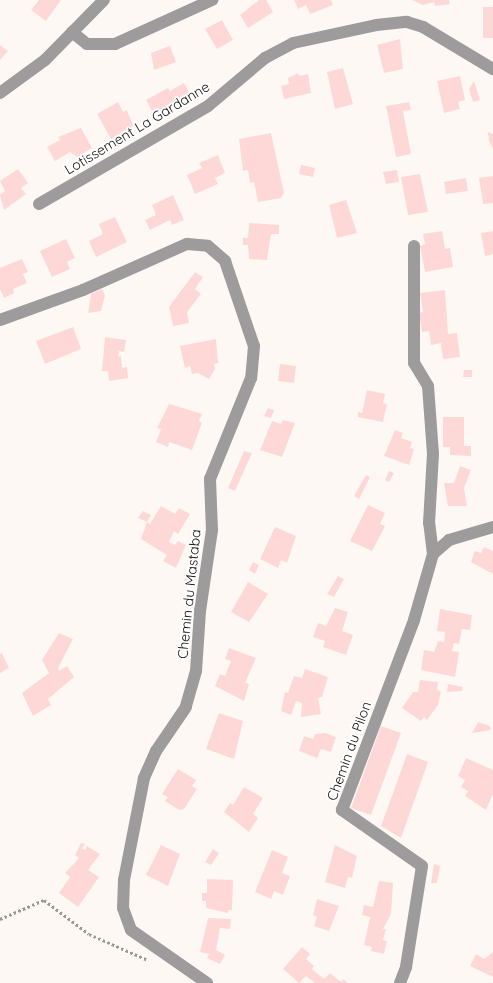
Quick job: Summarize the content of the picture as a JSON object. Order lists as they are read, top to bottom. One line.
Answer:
{"streets":{"street":["Lotissement La Gardanne","Chemin du Mastaba","Chemin du Pilon"]}}
